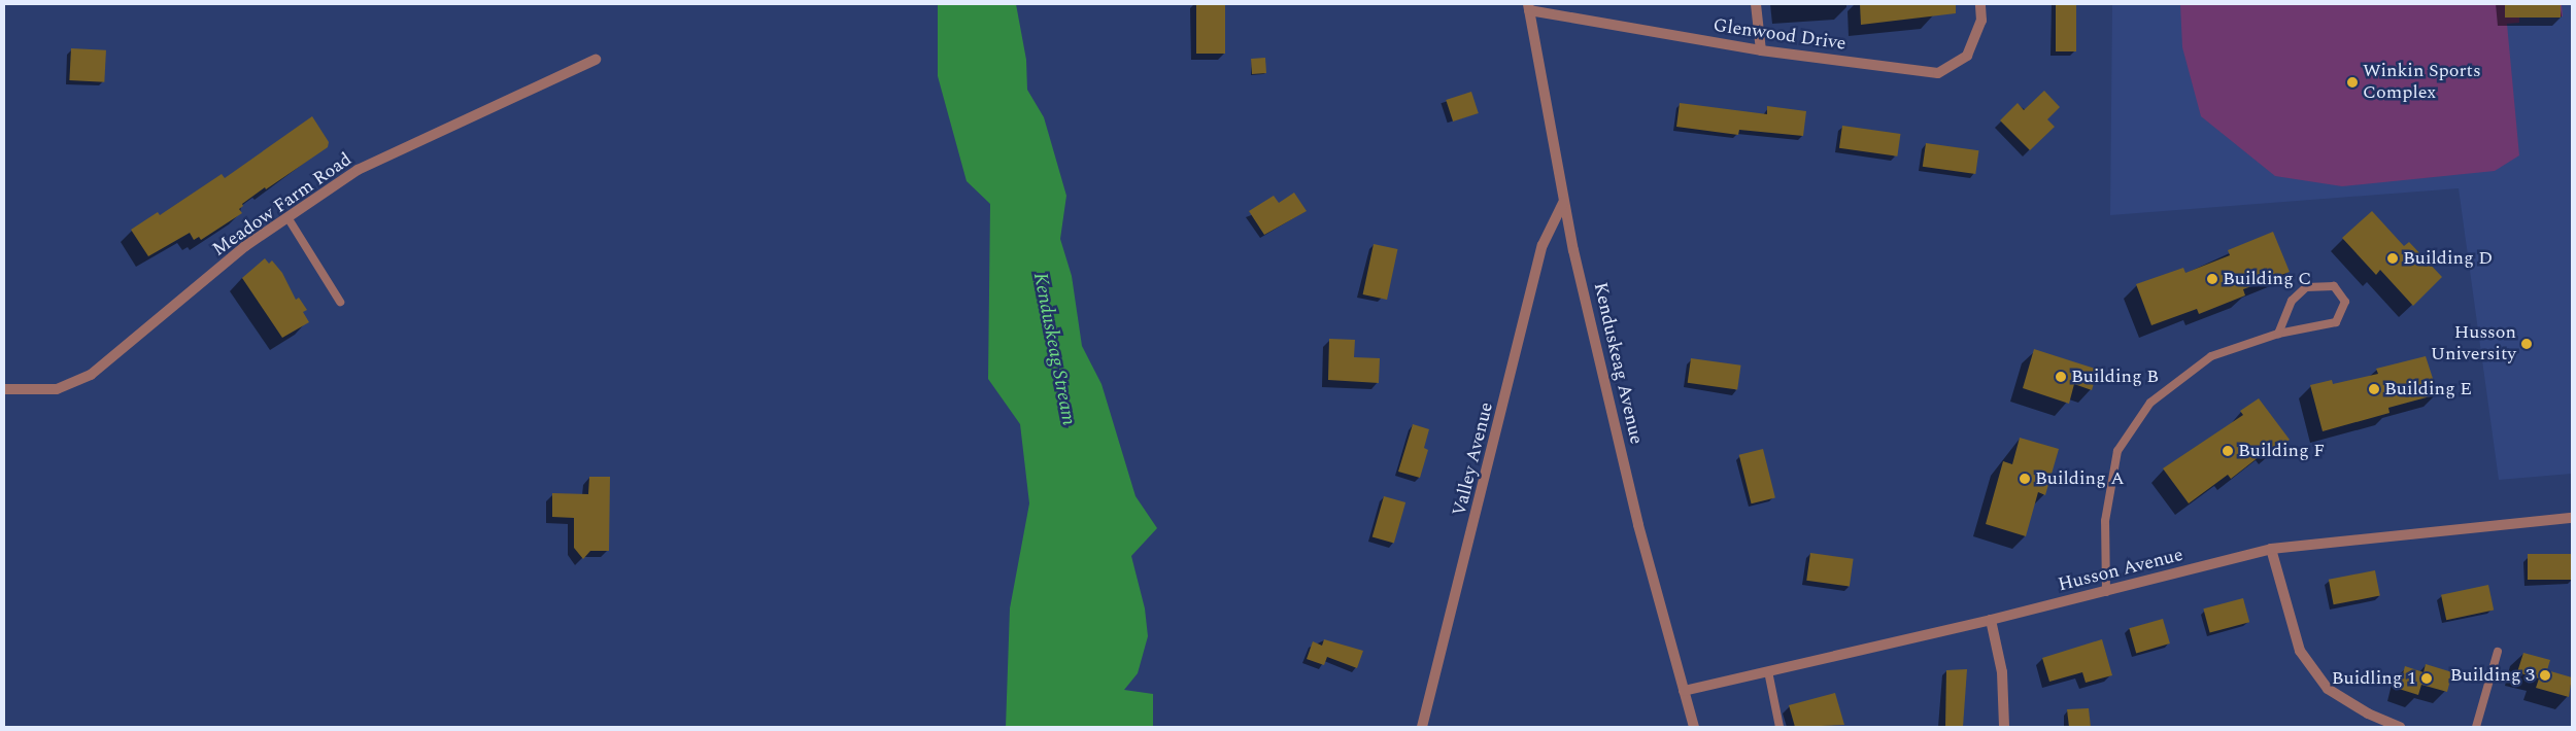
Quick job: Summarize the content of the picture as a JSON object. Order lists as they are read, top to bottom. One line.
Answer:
{"streets":{"street":["Glenwood Drive","Meadow Farm Road","Kenduskeag Avenue","Valley Avenue","Husson Avenue"]},"crossings":[["Glenwood Drive","Kenduskeag Avenue"],["Kenduskeag Avenue","Valley Avenue"],["Kenduskeag Avenue","Husson Avenue"]],"water":["Kenduskeag Stream"],"places":["Winkin Sports Complex","Building D","Building C","Husson University","Building B","Building E","Building F","Building A","Building 3","Buidling 1"]}
